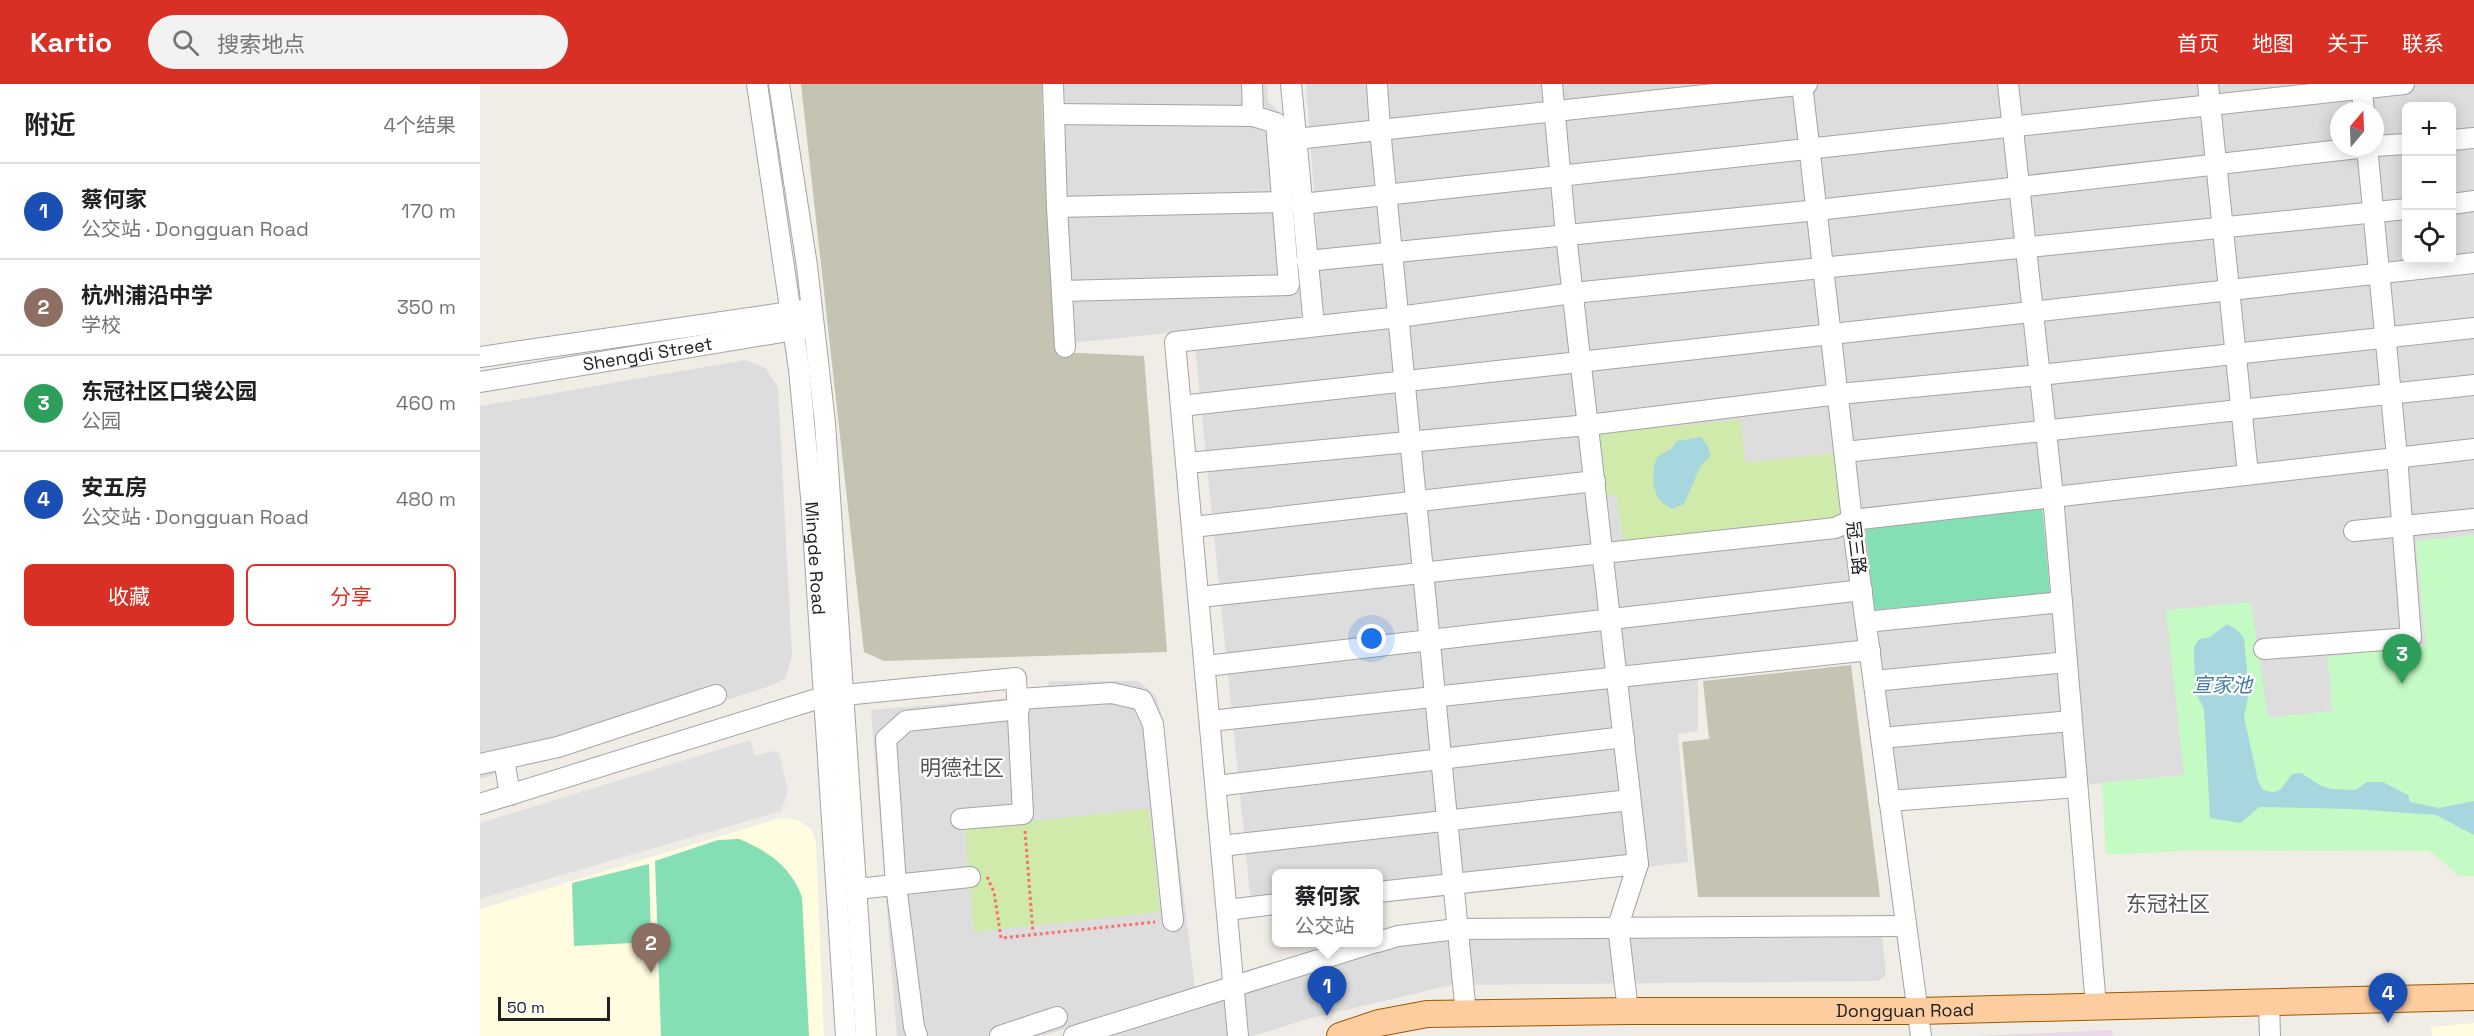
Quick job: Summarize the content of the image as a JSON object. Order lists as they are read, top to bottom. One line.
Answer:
{"streets":{"main road":["Dongguan Road"],"street":["Shengdi Street","冠三路","Mingde Road"]},"crossings":[["Shengdi Street","Mingde Road"],["冠三路","Dongguan Road"]],"districts":["明德社区","东冠社区"],"water":["宣家池"],"scale_bar":"50 m","north":"top","page":{"header":"Kartio","search":"搜索地点","nav":["首页","地图","关于","联系"],"heading":["附近","4个结果"],"map_buttons":["+","−"],"list":[{"mark":"1","name":"蔡何家","note":"公交站 · Dongguan Road","value":"170 m"},{"mark":"2","name":"杭州浦沿中学","note":"学校","value":"350 m"},{"mark":"3","name":"东冠社区口袋公园","note":"公园","value":"460 m"},{"mark":"4","name":"安五房","note":"公交站 · Dongguan Road","value":"480 m"}],"buttons":["收藏","分享"],"pins":["3","2","1","4"],"popup":["蔡何家","公交站"],"scale":"50 m"}}
